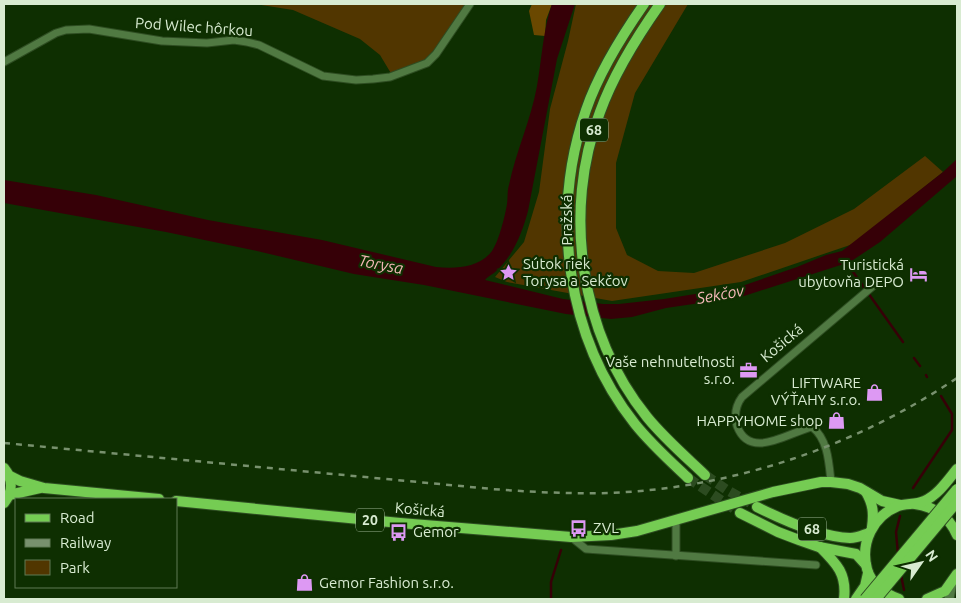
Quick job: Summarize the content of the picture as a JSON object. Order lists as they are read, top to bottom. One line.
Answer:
{"streets":{"main road":["68","Pražská","Košická","20"],"street":["Pod Wilec hôrkou"]},"water":["Torysa","Sekčov"],"places":{"place":["Sútok riek Torysa a Sekčov"],"hotel":["Turistická ubytovňa DEPO"],"office":["Vaše nehnuteľnosti s.r.o."],"shop":["LIFTWARE VÝŤAHY s.r.o.","HAPPYHOME shop","Gemor Fashion s.r.o."],"bus stop":["ZVL","Gemor"]},"legend":["Road","Railway","Park"],"north":"top right"}
